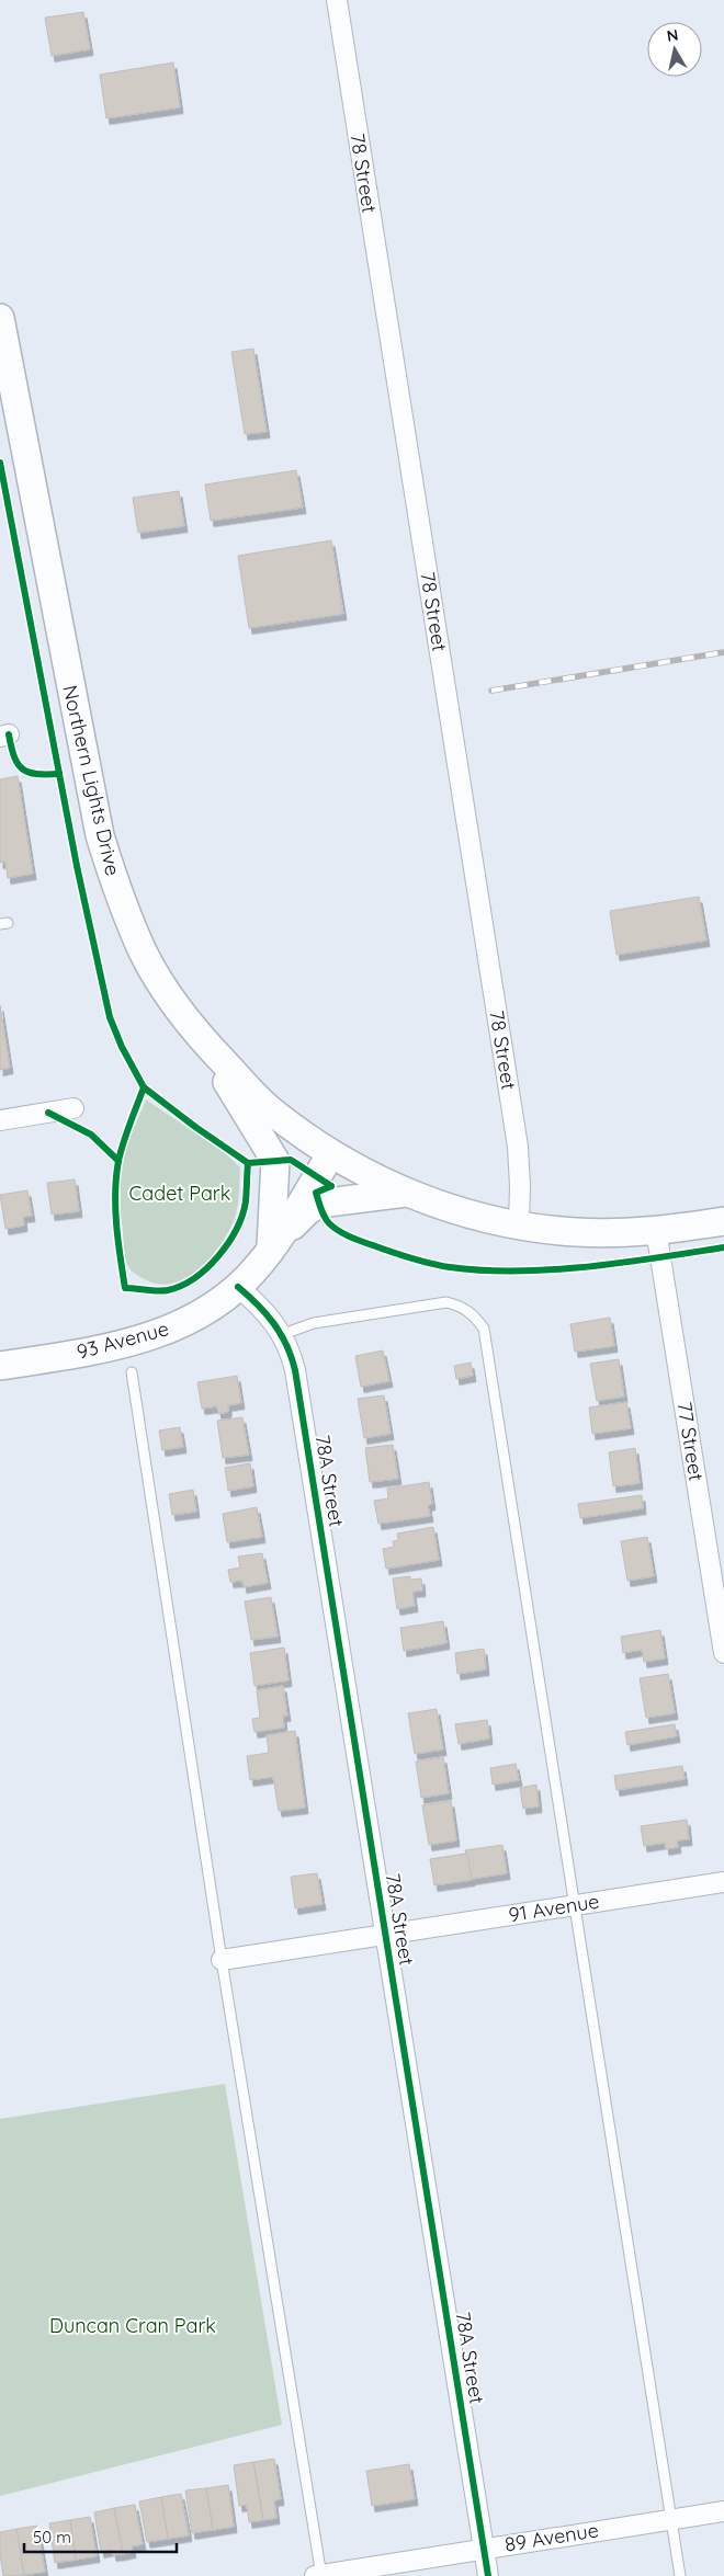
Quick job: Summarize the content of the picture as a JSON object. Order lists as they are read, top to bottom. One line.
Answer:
{"streets":{"main road":["Northern Lights Drive","93 Avenue"],"street":["78 Street","77 Street","78A Street","91 Avenue","89 Avenue"]},"crossings":[["78 Street","Northern Lights Drive"],["Northern Lights Drive","93 Avenue"],["Northern Lights Drive","77 Street"],["93 Avenue","78A Street"],["78A Street","91 Avenue"],["78A Street","89 Avenue"]],"parks":["Cadet Park","Duncan Cran Park"],"scale_bar":"50 m","north":"top"}
